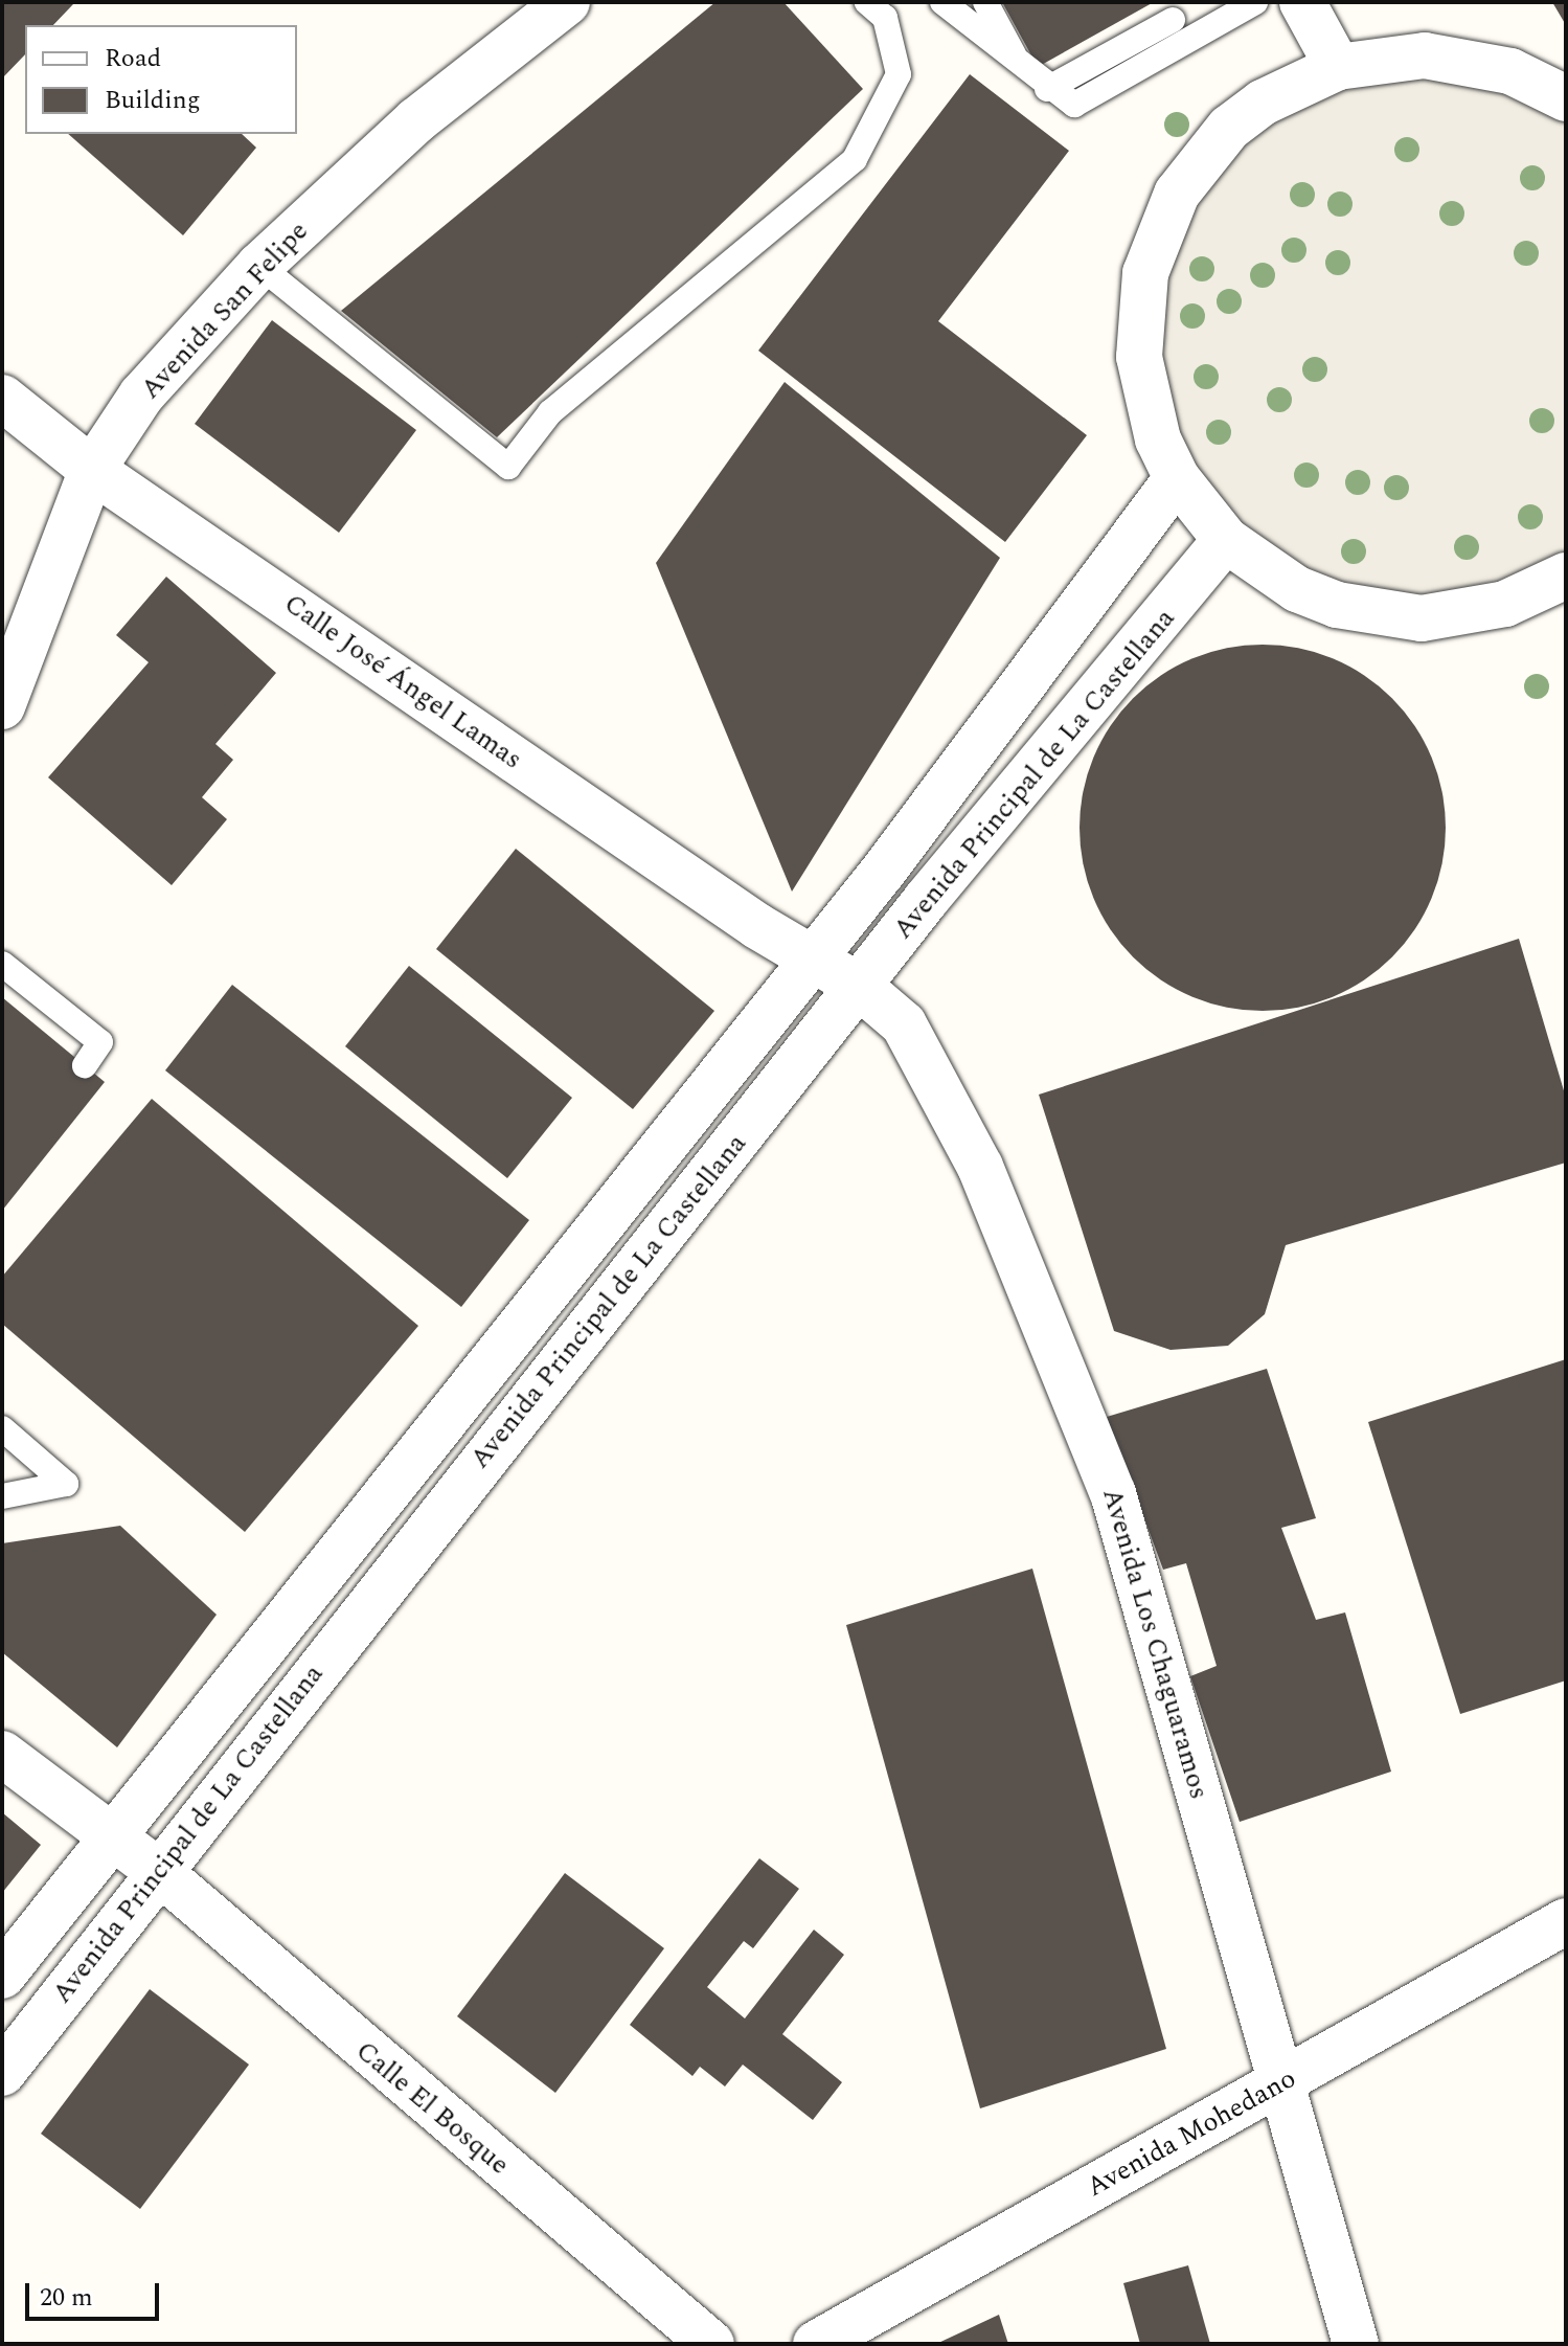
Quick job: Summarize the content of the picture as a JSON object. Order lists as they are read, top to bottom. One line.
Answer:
{"streets":{"street":["Avenida San Felipe","Calle José Ángel Lamas","Avenida Principal de La Castellana","Avenida Los Chaguaramos","Calle El Bosque","Avenida Mohedano"]},"crossings":[["Avenida San Felipe","Calle José Ángel Lamas"],["Calle José Ángel Lamas","Avenida Principal de La Castellana"],["Calle José Ángel Lamas","Avenida Los Chaguaramos"],["Avenida Principal de La Castellana","Avenida Los Chaguaramos"],["Avenida Principal de La Castellana","Calle El Bosque"],["Avenida Los Chaguaramos","Avenida Mohedano"]],"legend":["Road","Building"],"scale_bar":"20 m"}
